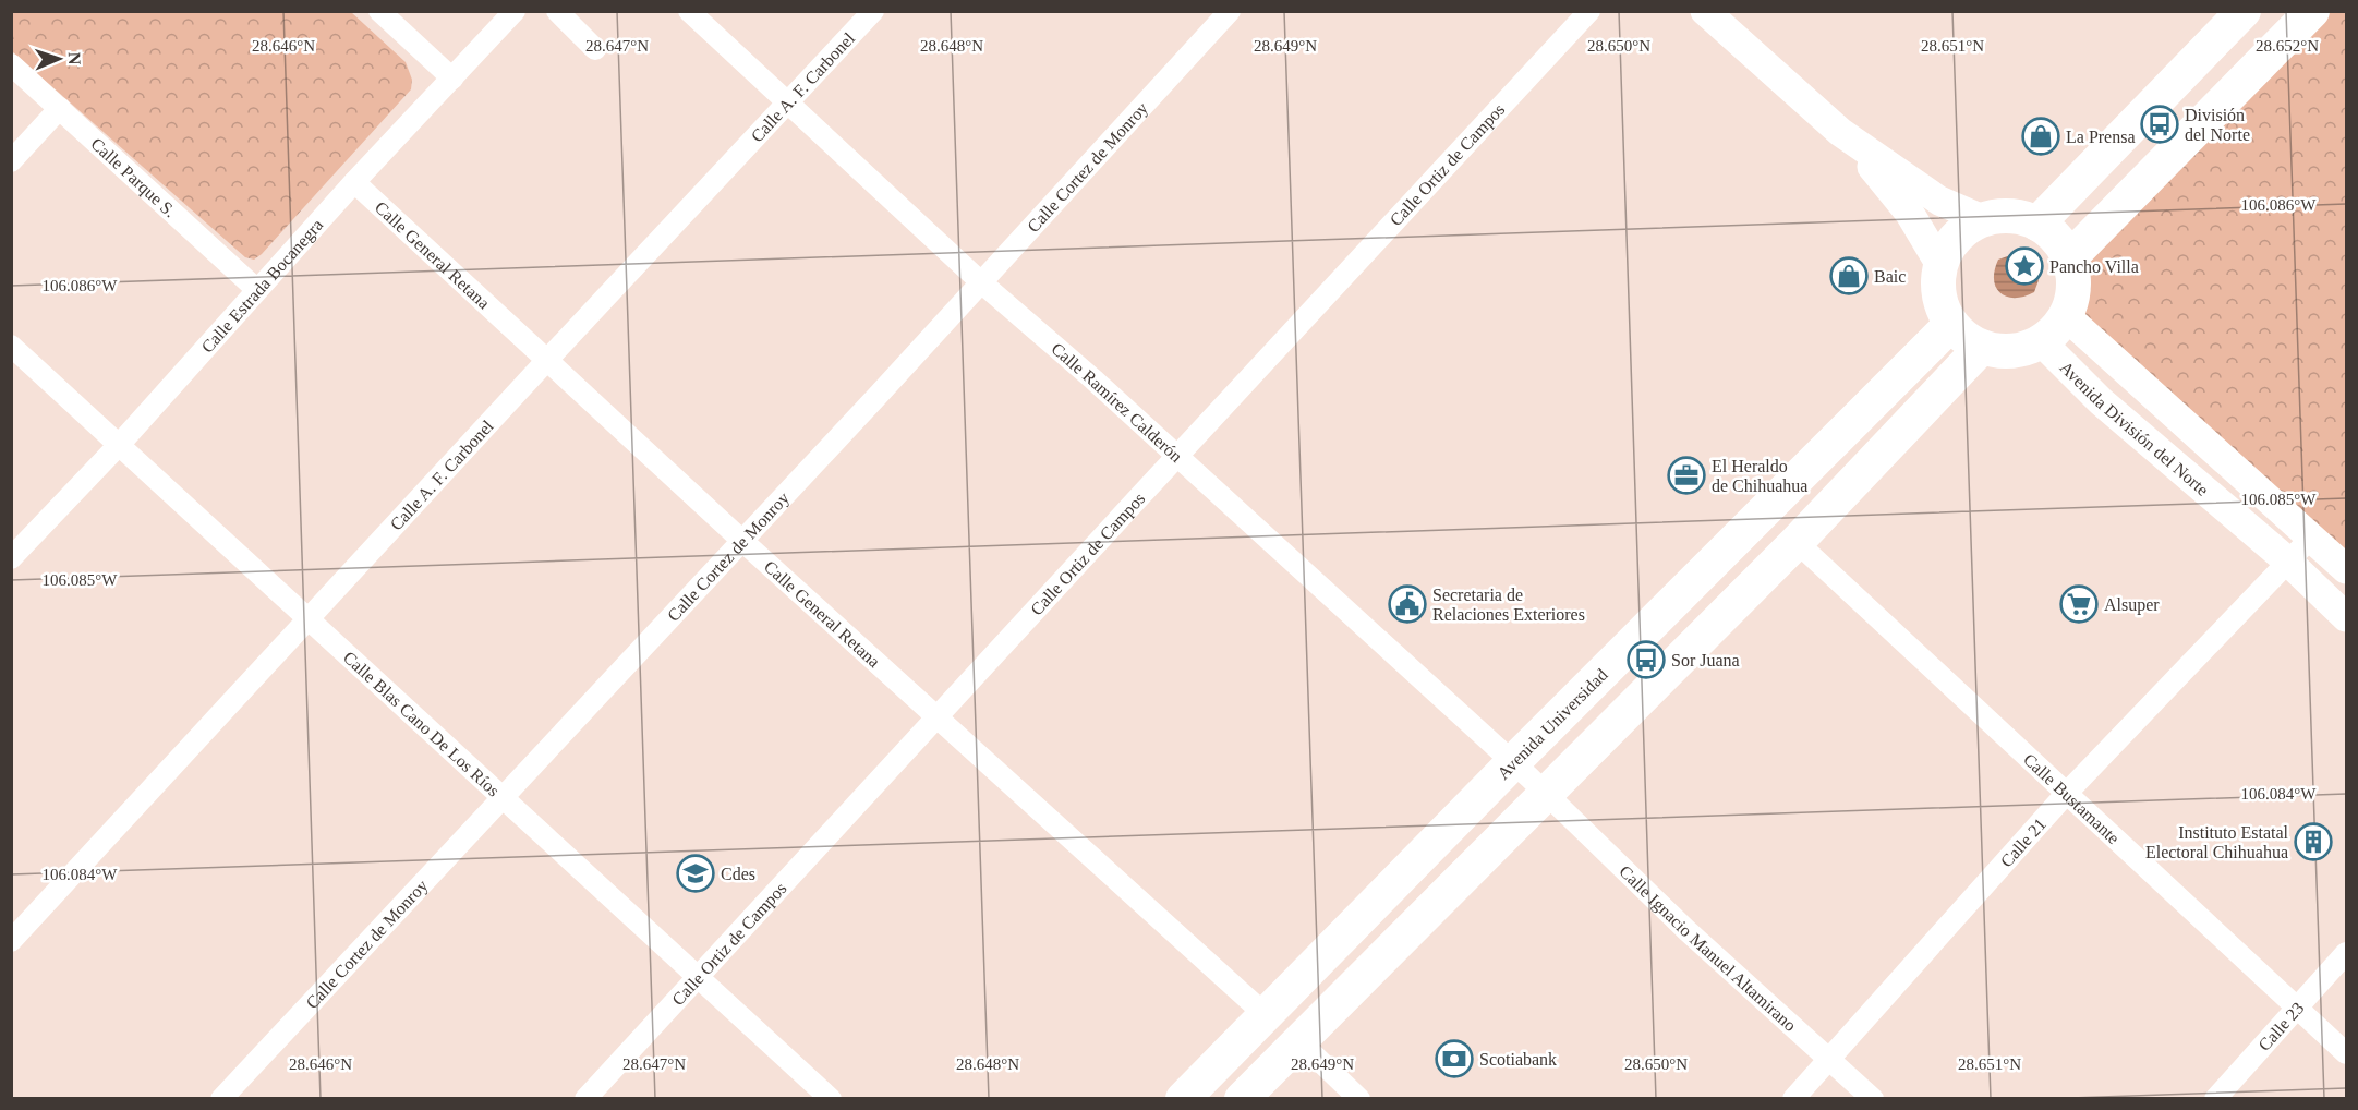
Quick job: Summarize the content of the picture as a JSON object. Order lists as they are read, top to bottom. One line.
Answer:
{"streets":{"main road":["Avenida División del Norte","Avenida Universidad"],"street":["Calle A. F. Carbonel","Calle Ortiz de Campos","Calle Cortez de Monroy","Calle Parque S.","Calle General Retana","Calle Estrada Bocanegra","Calle Ramírez Calderón","Calle Blas Cano De Los Ríos","Calle Bustamante","Calle 21","Calle Ignacio Manuel Altamirano","Calle 23"]},"crossings":[["Calle A. F. Carbonel","Calle General Retana"],["Calle A. F. Carbonel","Calle Ramírez Calderón"],["Calle A. F. Carbonel","Calle Blas Cano De Los Ríos"],["Calle Ortiz de Campos","Calle General Retana"],["Calle Ortiz de Campos","Calle Ramírez Calderón"],["Calle Ortiz de Campos","Calle Blas Cano De Los Ríos"],["Calle Cortez de Monroy","Calle General Retana"],["Calle Cortez de Monroy","Calle Ramírez Calderón"],["Calle Cortez de Monroy","Calle Blas Cano De Los Ríos"],["Calle Parque S.","Calle Estrada Bocanegra"],["Calle General Retana","Calle Estrada Bocanegra"],["Calle General Retana","Avenida Universidad"],["Calle Estrada Bocanegra","Calle Blas Cano De Los Ríos"],["Calle Ramírez Calderón","Avenida Universidad"],["Calle Ramírez Calderón","Calle Ignacio Manuel Altamirano"],["Avenida División del Norte","Avenida Universidad"],["Avenida División del Norte","Calle 21"],["Calle Bustamante","Calle 21"],["Calle Bustamante","Calle 23"],["Calle 21","Calle Ignacio Manuel Altamirano"]],"places":{"bus stop":["División del Norte","Sor Juana"],"shop":["La Prensa","Baic"],"place":["Pancho Villa"],"office":["El Heraldo de Chihuahua"],"public building":["Secretaria de Relaciones Exteriores"],"supermarket":["Alsuper"],"building":["Instituto Estatal Electoral Chihuahua"],"school or university":["Cdes"],"bank":["Scotiabank"]},"north":"right","coordinates":["28.646°N","28.647°N","28.648°N","28.649°N","28.650°N","28.651°N","28.652°N","106.086°W","106.085°W","106.084°W"]}
